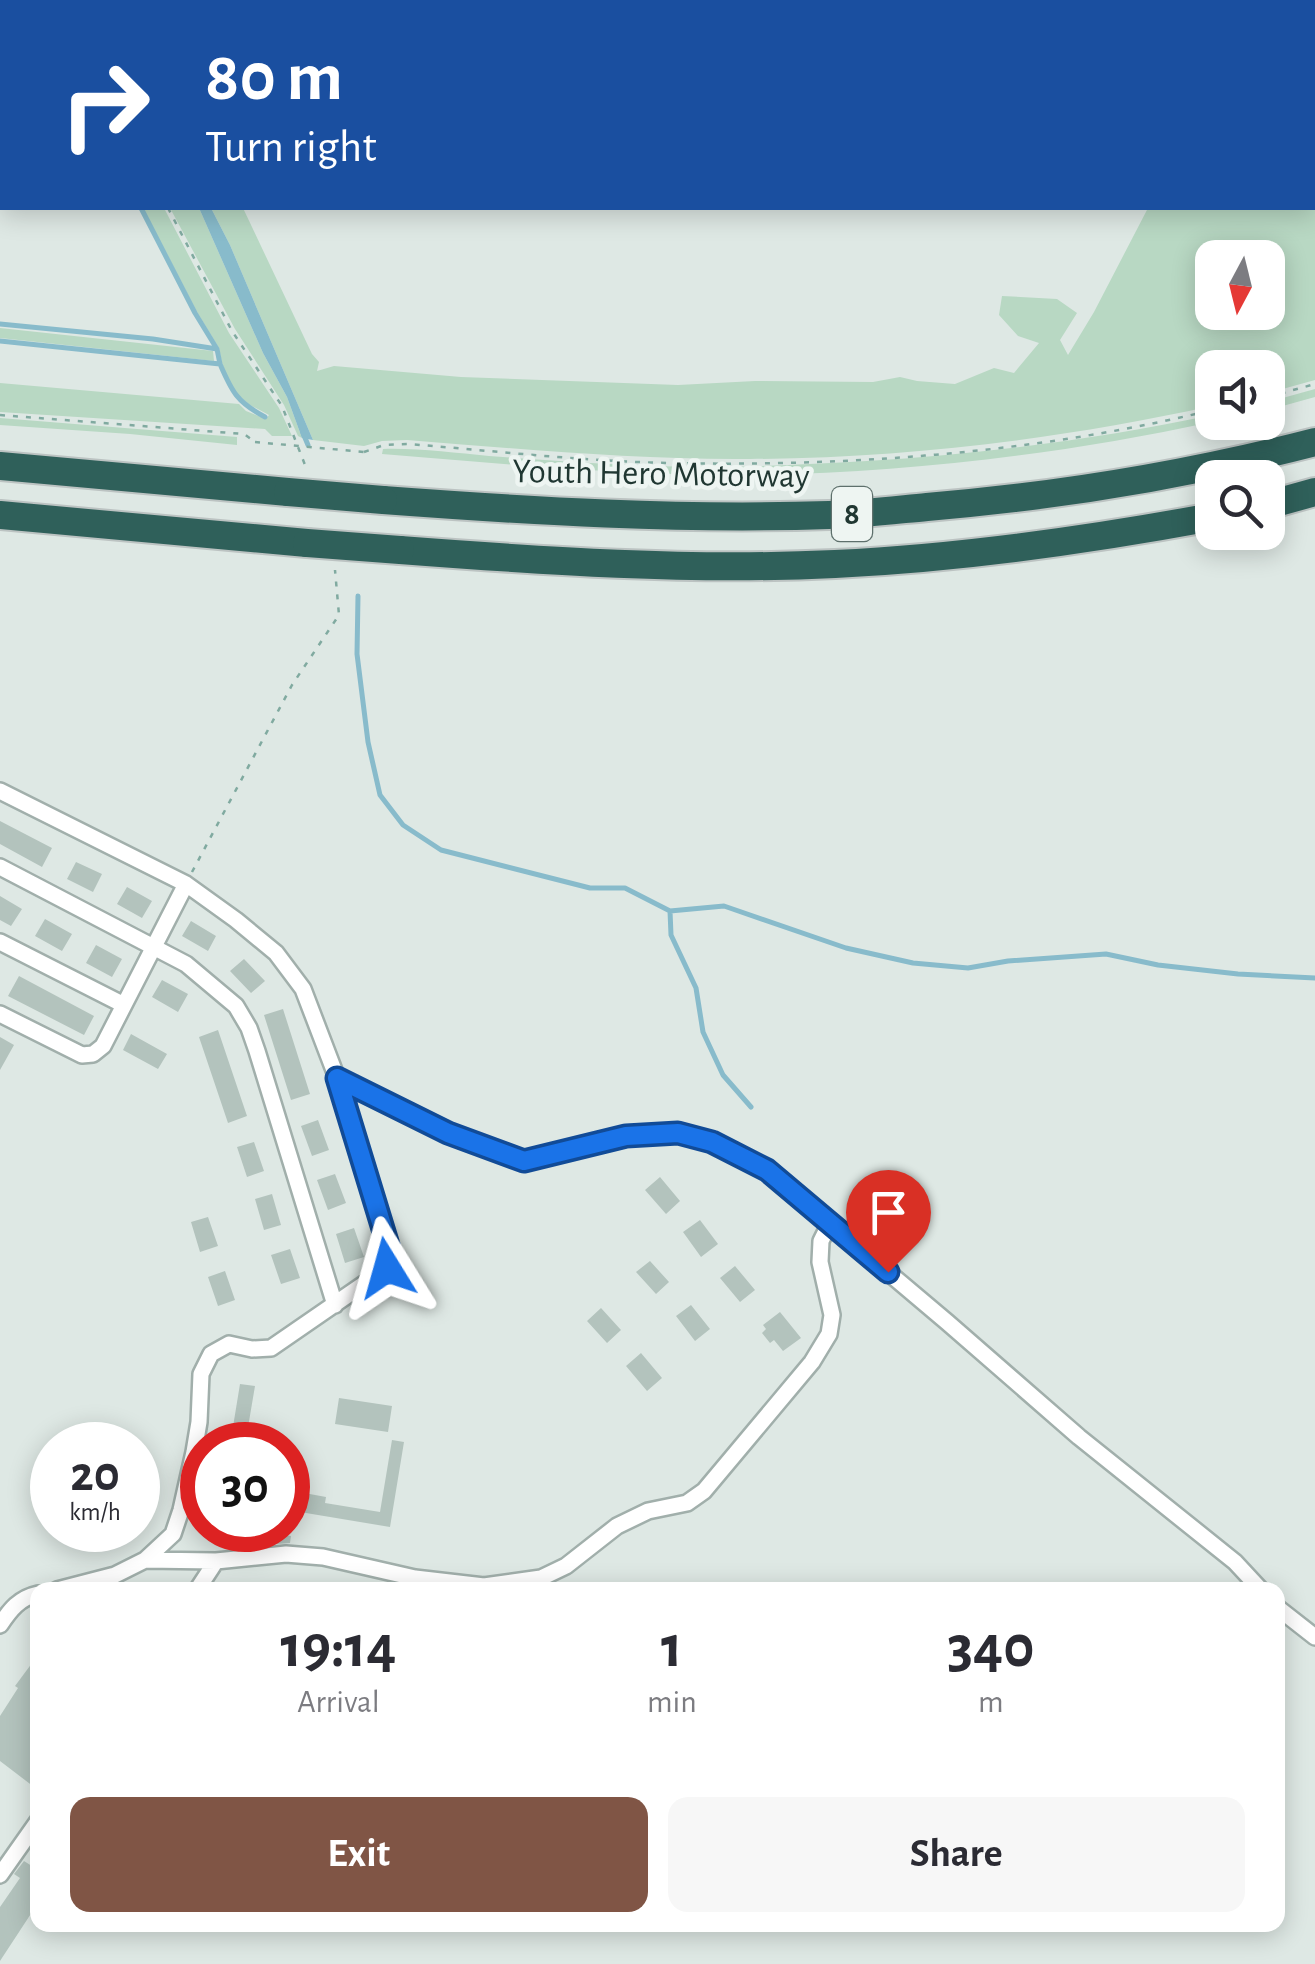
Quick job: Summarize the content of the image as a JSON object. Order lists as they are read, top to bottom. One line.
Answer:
{"streets":{"highway":["Youth Hero Motorway","8"]},"north":"bottom","page":{"turn":["80 m","Turn right"],"speed":"20 km/h","limit":"30","eta":["19:14","Arrival","1","min","340","m"],"buttons":["Exit","Share"]}}
